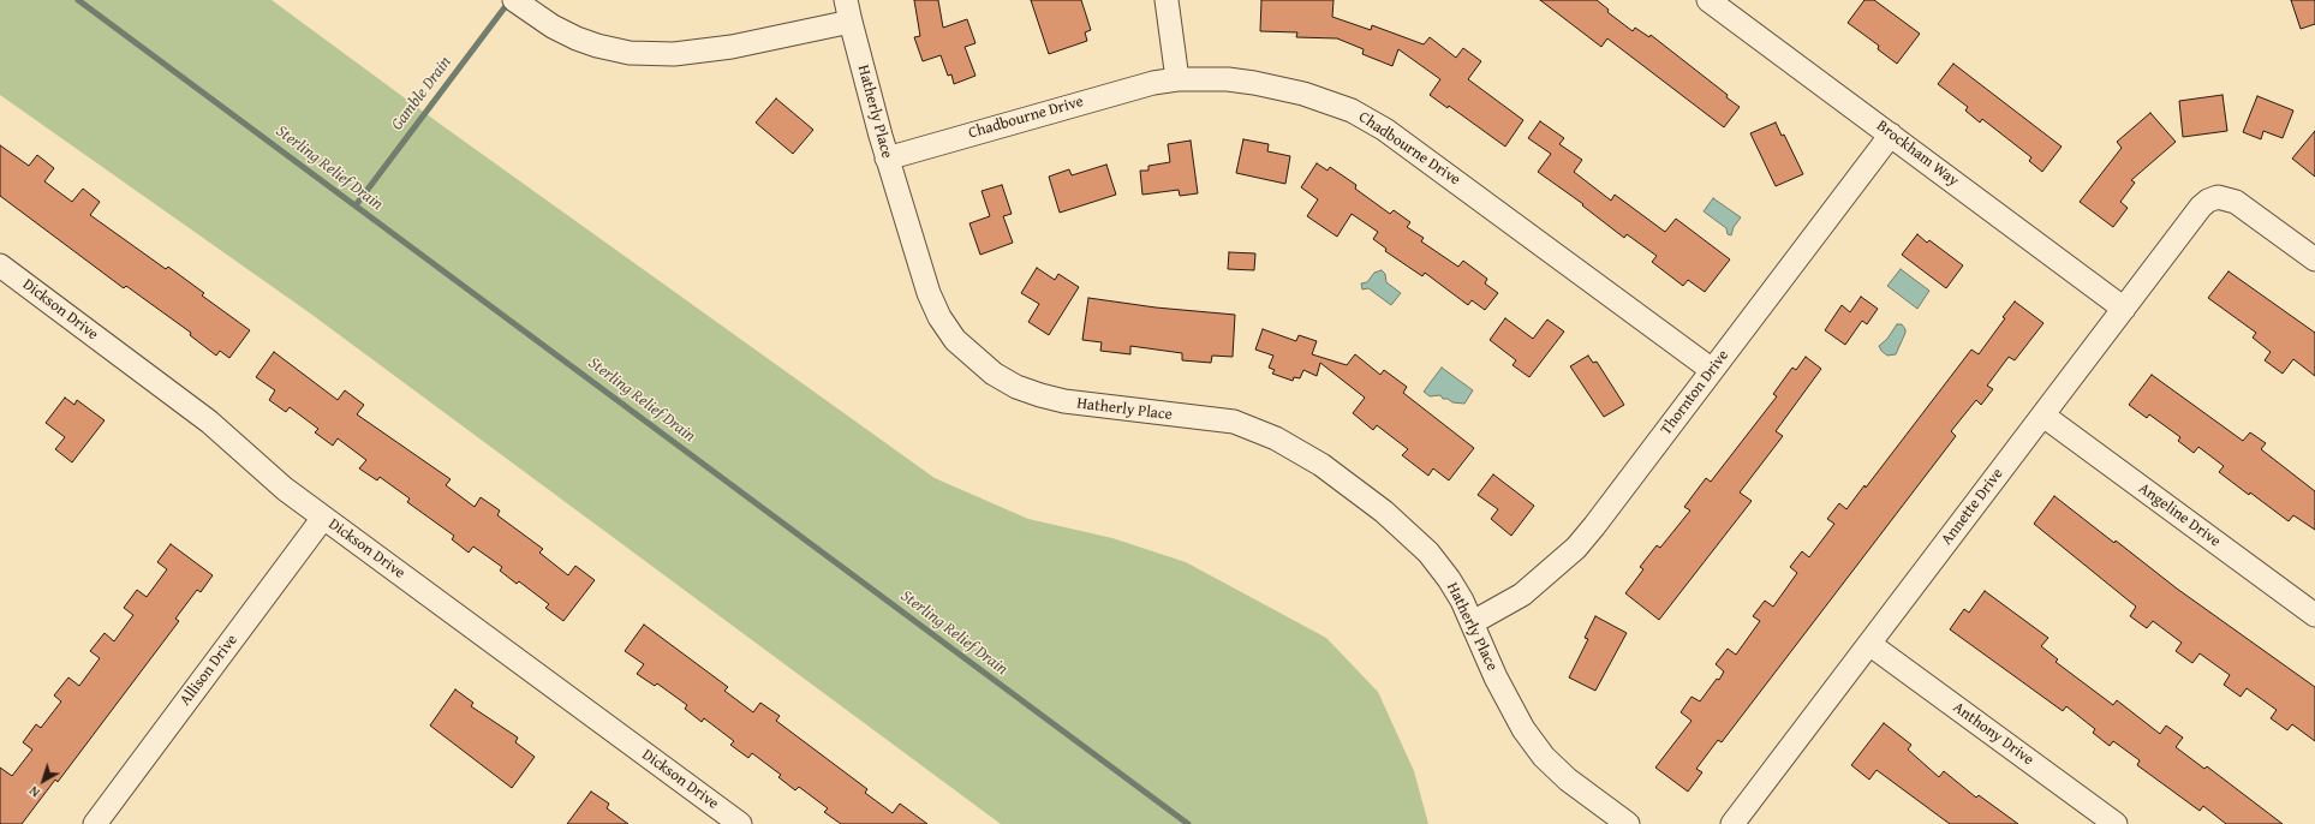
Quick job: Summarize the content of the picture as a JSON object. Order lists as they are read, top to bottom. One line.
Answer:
{"streets":{"street":["Hatherly Place","Chadbourne Drive","Brockham Way","Dickson Drive","Thornton Drive","Annette Drive","Angeline Drive","Allison Drive","Anthony Drive"]},"crossings":[["Hatherly Place","Chadbourne Drive"],["Hatherly Place","Thornton Drive"],["Chadbourne Drive","Thornton Drive"],["Brockham Way","Thornton Drive"],["Brockham Way","Annette Drive"],["Dickson Drive","Allison Drive"],["Annette Drive","Angeline Drive"],["Annette Drive","Anthony Drive"]],"water":["Gamble Drain","Sterling Relief Drain"],"north":"bottom left"}
